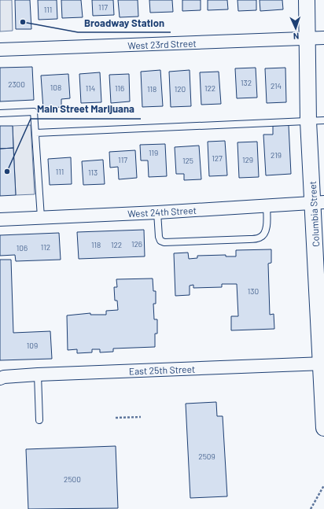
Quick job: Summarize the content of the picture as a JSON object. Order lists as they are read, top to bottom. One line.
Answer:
{"streets":{"street":["West 23rd Street","West 24th Street","Columbia Street","East 25th Street"]},"crossings":[["West 23rd Street","Columbia Street"],["West 24th Street","Columbia Street"],["Columbia Street","East 25th Street"]],"places":["Broadway Station","Main Street Marijuana"],"house_numbers":["117","111","132","2300","214","108","114","116","122","118","120","119","219","127","117","129","125","111","113","126","118","122","112","106","130","109","2509","2500"],"north":"bottom"}
